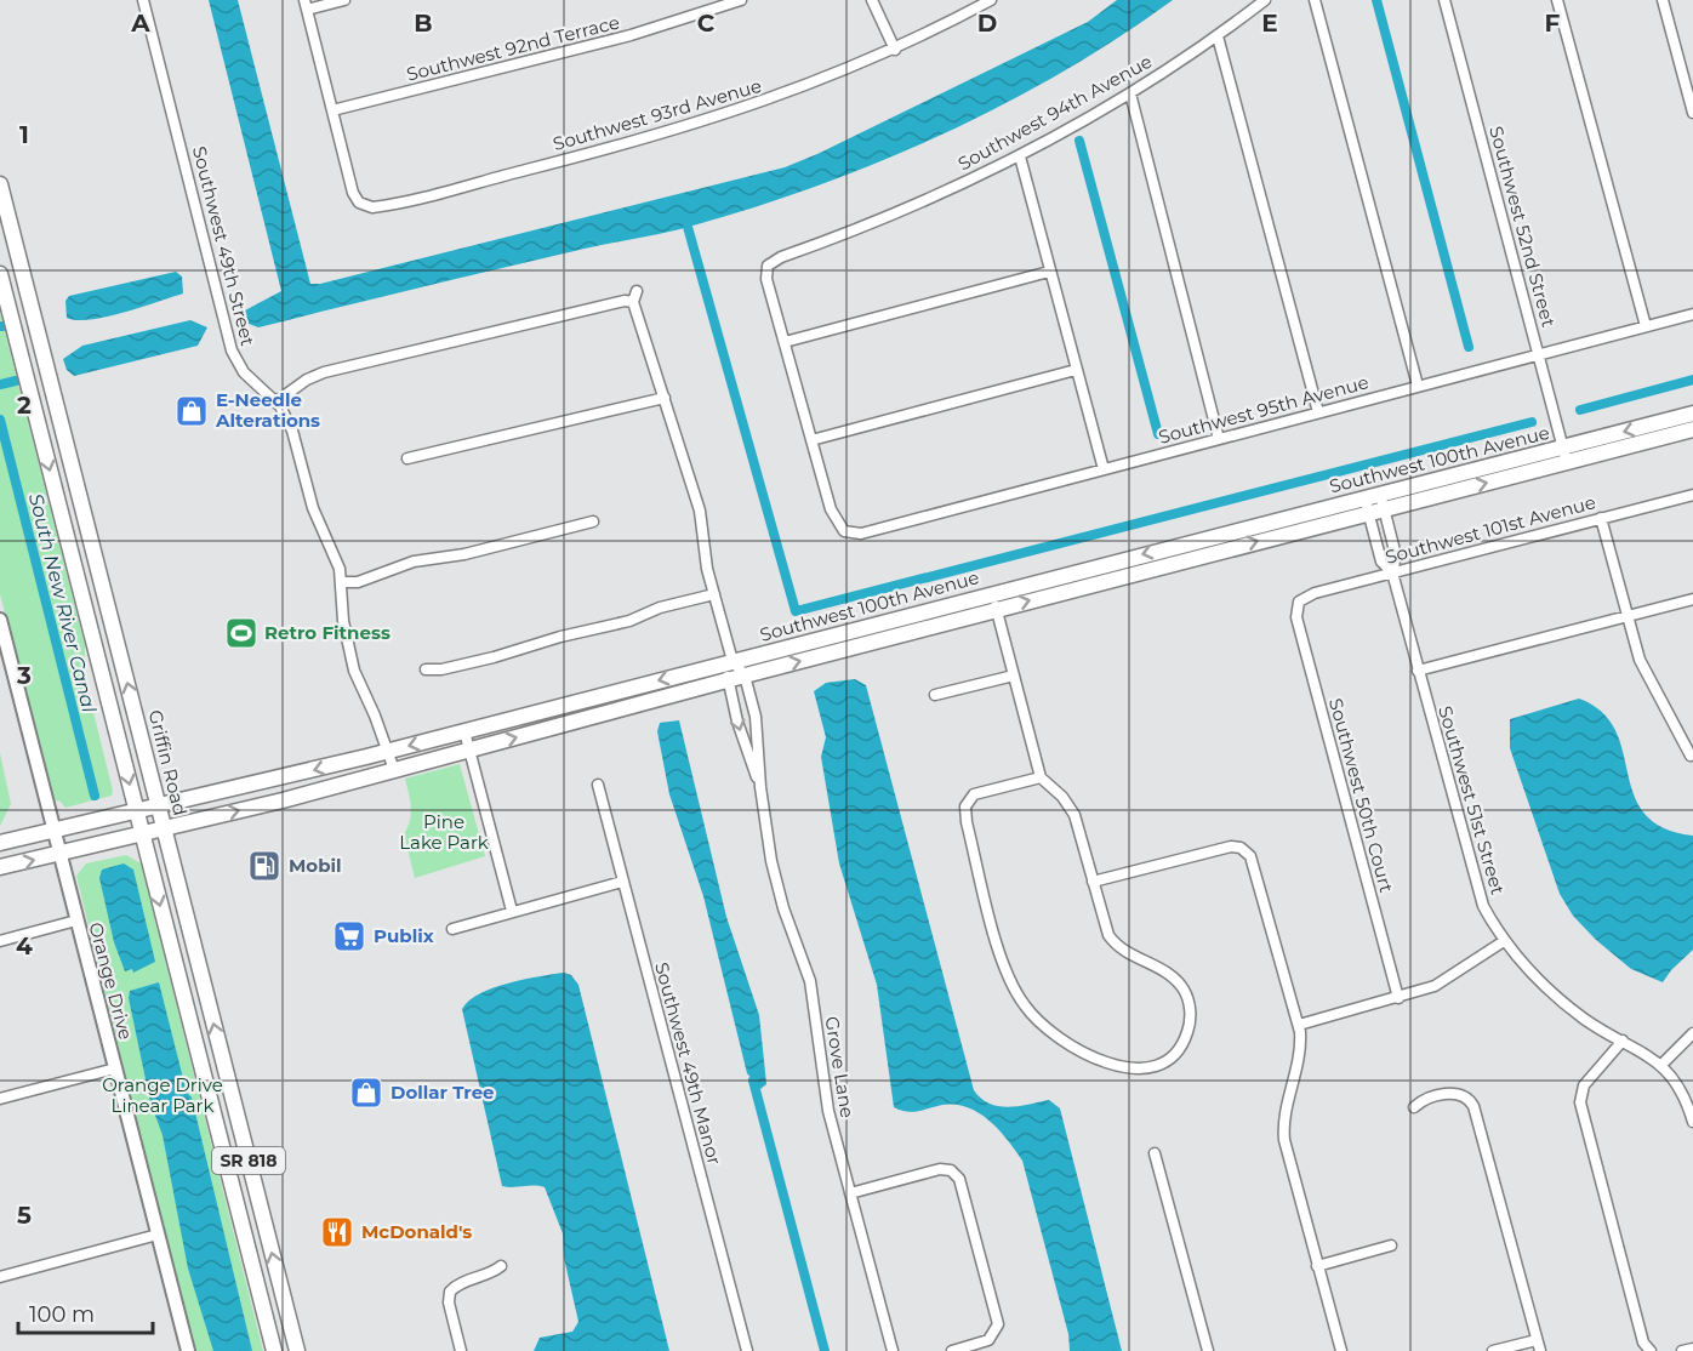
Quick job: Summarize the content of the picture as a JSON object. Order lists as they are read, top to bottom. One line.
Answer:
{"streets":{"main road":["Southwest 100th Avenue","Griffin Road","SR 818"],"street":["Southwest 92nd Terrace","Southwest 94th Avenue","Southwest 93rd Avenue","Southwest 52nd Street","Southwest 49th Street","Southwest 95th Avenue","Southwest 101st Avenue","Southwest 50th Court","Southwest 51st Street","Orange Drive","Southwest 49th Manor","Grove Lane"]},"crossings":[["Southwest 92nd Terrace","Southwest 93rd Avenue"],["Southwest 52nd Street","Southwest 95th Avenue"],["Southwest 52nd Street","Southwest 100th Avenue"],["Southwest 49th Street","Southwest 100th Avenue"],["Southwest 100th Avenue","Griffin Road"],["Southwest 100th Avenue","Southwest 51st Street"],["Southwest 100th Avenue","Orange Drive"],["Southwest 100th Avenue","Grove Lane"],["Southwest 100th Avenue","SR 818"],["Southwest 101st Avenue","Southwest 50th Court"],["Southwest 101st Avenue","Southwest 51st Street"]],"water":["South New River Canal"],"parks":["Pine Lake Park","Orange Drive Linear Park"],"places":{"shop":["E-Needle Alterations","Dollar Tree"],"sports":["Retro Fitness"],"fuel station":["Mobil"],"supermarket":["Publix"],"restaurant":["McDonald's"]},"scale_bar":"100 m","grid":{"columns":["A","B","C","D","E","F"],"rows":["1","2","3","4","5"]}}
